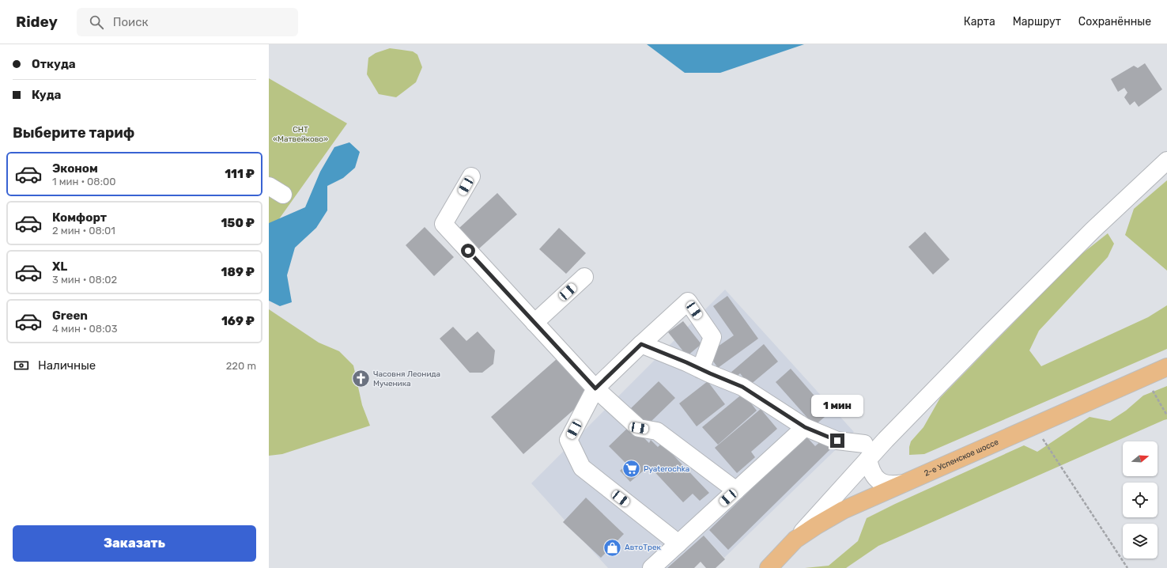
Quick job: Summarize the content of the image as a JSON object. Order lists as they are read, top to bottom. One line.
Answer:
{"streets":{"main road":["2-е Успенское шоссе"]},"parks":["СНТ «Матвейково»"],"places":{"church":["Часовня Леонида Мученика"],"supermarket":["Pyaterochka"],"shop":["АвтоТрек"]},"north":"right","page":{"header":"Ridey","search":"Поиск","nav":["Карта","Маршрут","Сохранённые"],"banner":["Откуда","Куда"],"heading":"Выберите тариф","list":[{"name":"Эконом","note":"1 мин · 08:00","value":"111 ₽"},{"name":"Комфорт","note":"2 мин · 08:01","value":"150 ₽"},{"name":"XL","note":"3 мин · 08:02","value":"189 ₽"},{"name":"Green","note":"4 мин · 08:03","value":"169 ₽"}],"pay":["Наличные","220 m"],"bubble":"1 мин","buttons":"Заказать"}}
